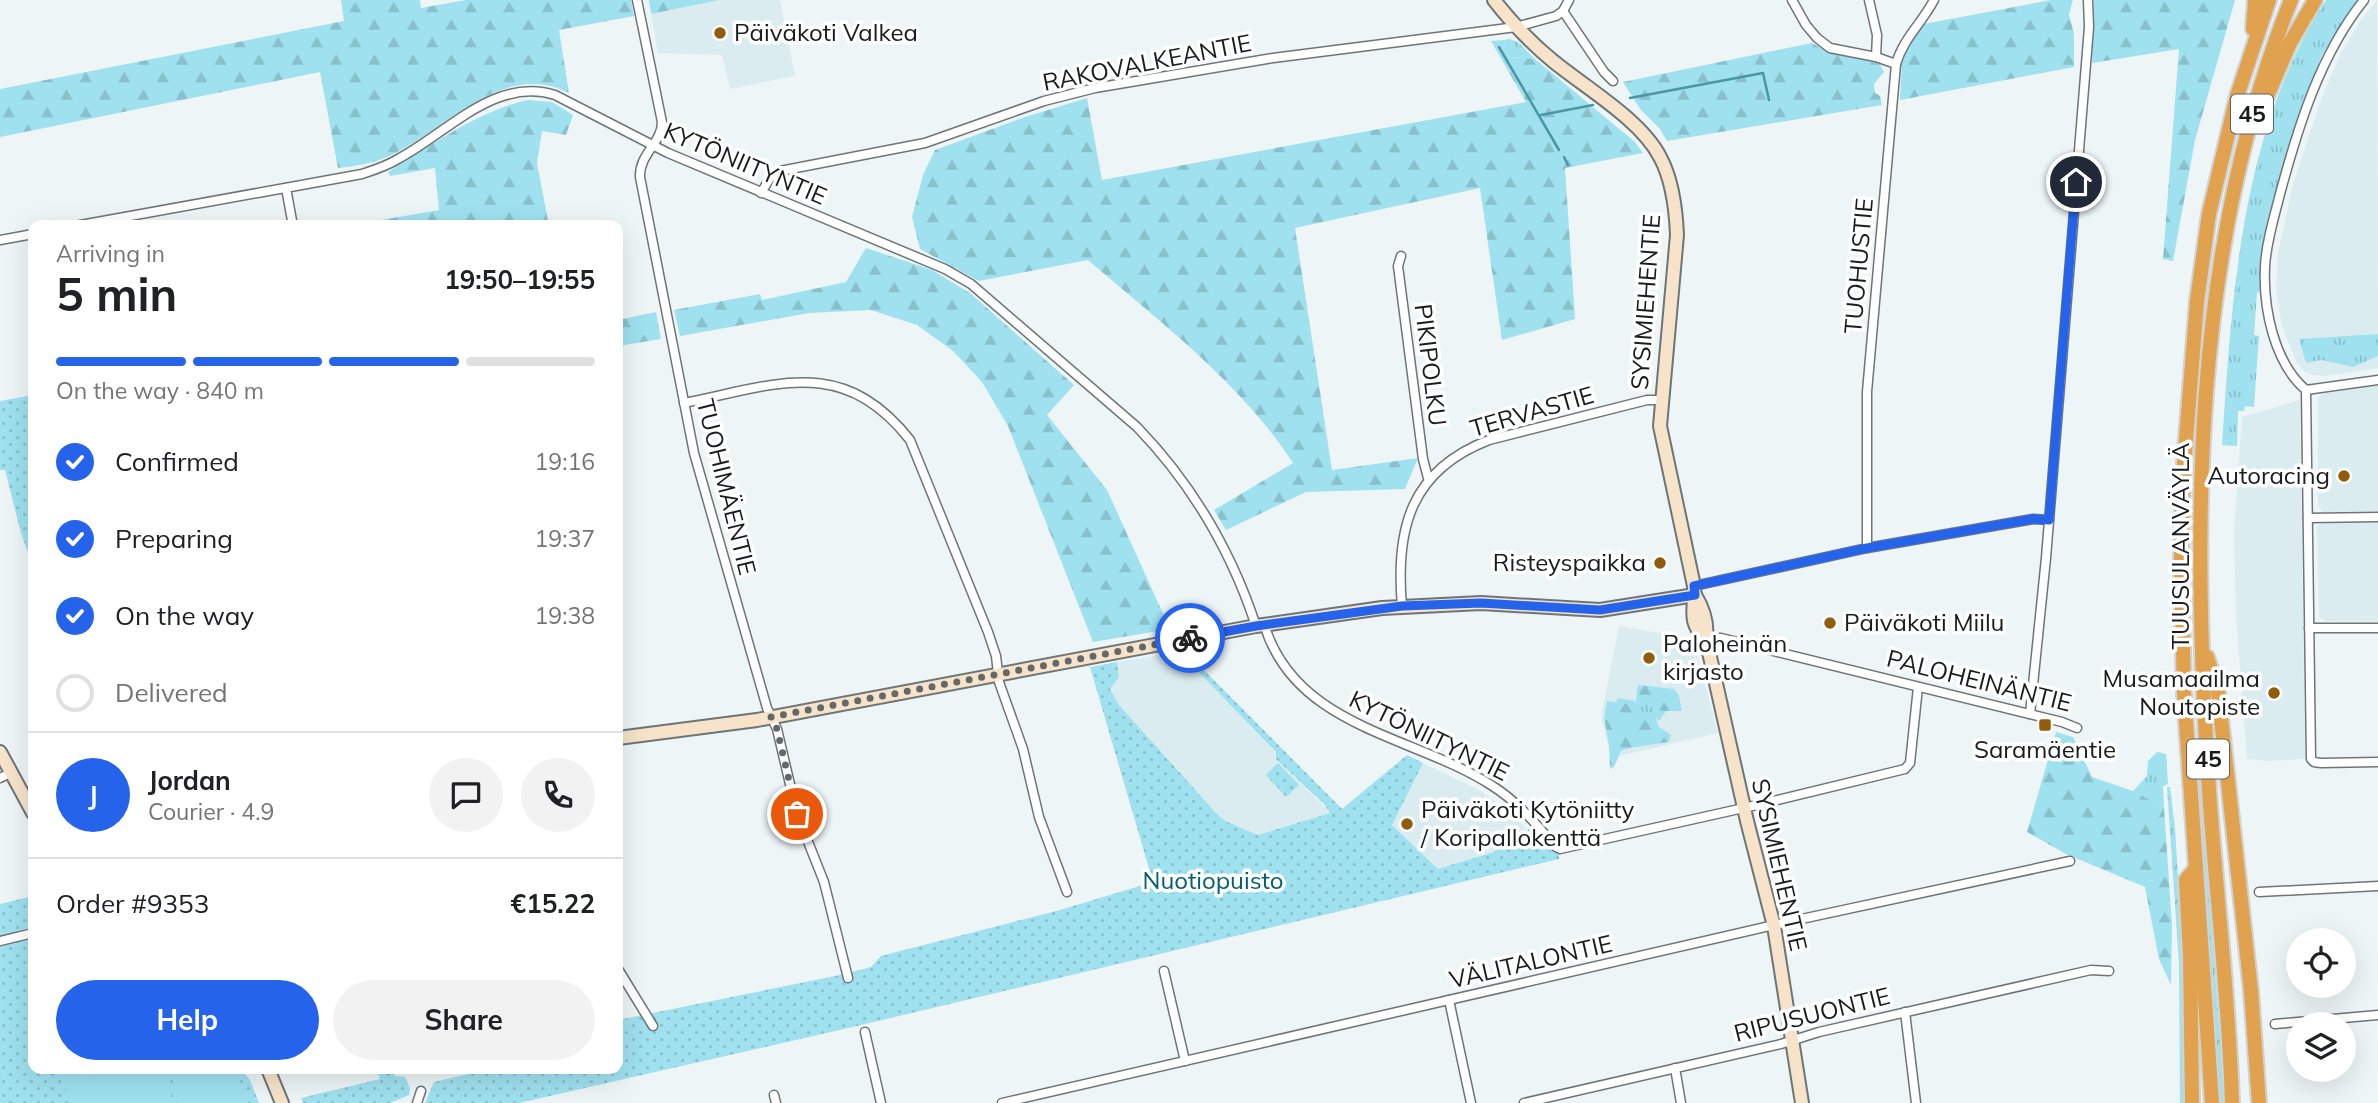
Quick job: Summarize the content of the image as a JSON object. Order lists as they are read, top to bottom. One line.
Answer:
{"streets":{"highway":["45","TUUSULANVÄYLÄ"],"street":["RAKOVALKEANTIE","KYTÖNIITYNTIE","TUOHUSTIE","SYSIMIEHENTIE","PIKIPOLKU","TERVASTIE","TUOHIMÄENTIE","PALOHEINÄNTIE","VÄLITALONTIE","RIPUSUONTIE"]},"crossings":[["RAKOVALKEANTIE","KYTÖNIITYNTIE"],["RAKOVALKEANTIE","SYSIMIEHENTIE"],["KYTÖNIITYNTIE","SYSIMIEHENTIE"],["KYTÖNIITYNTIE","TUOHIMÄENTIE"],["SYSIMIEHENTIE","TERVASTIE"],["SYSIMIEHENTIE","PALOHEINÄNTIE"],["SYSIMIEHENTIE","VÄLITALONTIE"],["SYSIMIEHENTIE","RIPUSUONTIE"],["PIKIPOLKU","TERVASTIE"]],"parks":["Nuotiopuisto"],"places":{"other":["Päiväkoti Valkea","Autoracing","Risteyspaikka","Päiväkoti Miilu","Paloheinän kirjasto","Musamaailma Noutopiste","Päiväkoti Kytöniitty / Koripallokenttä"],"transit":["Saramäentie"]},"page":{"heading":["5 min","Arriving in","19:50–19:55"],"panel":["Jordan","Courier · 4.9","Order #9353","€15.22"],"bar":"On the way · 840 m","list":[["Confirmed","19:16"],["Preparing","19:37"],["On the way","19:38"],"Delivered"],"round":"J","buttons":["Help","Share"]}}
